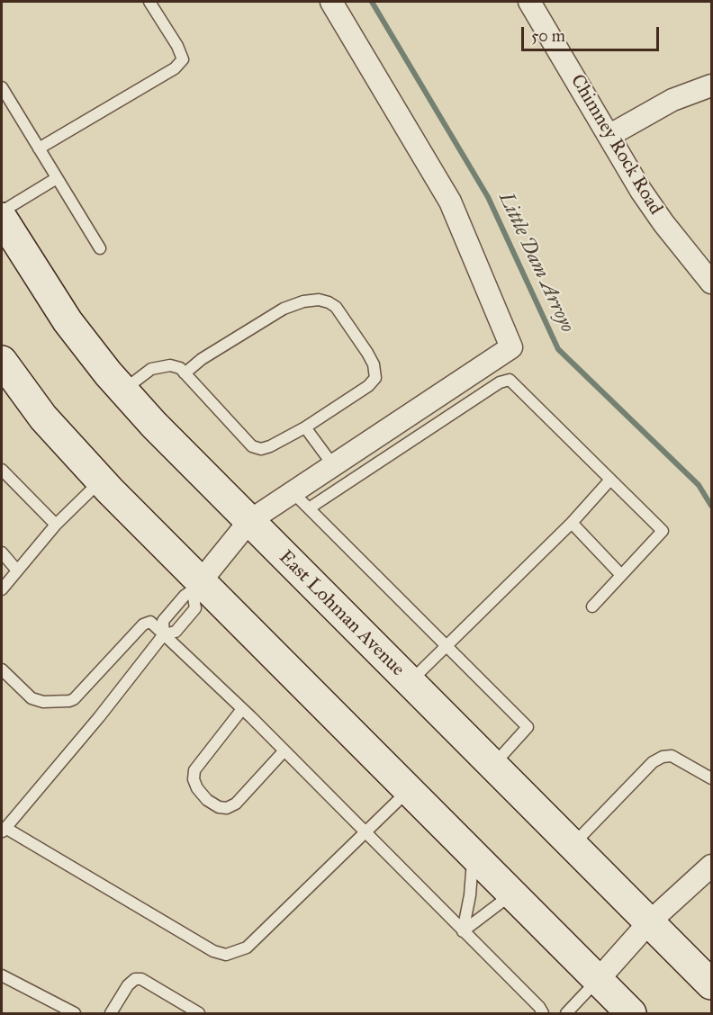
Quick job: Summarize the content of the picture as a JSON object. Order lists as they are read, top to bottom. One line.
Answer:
{"streets":{"main road":["East Lohman Avenue"],"street":["Chimney Rock Road"]},"water":["Little Dam Arroyo"],"scale_bar":"50 m"}
